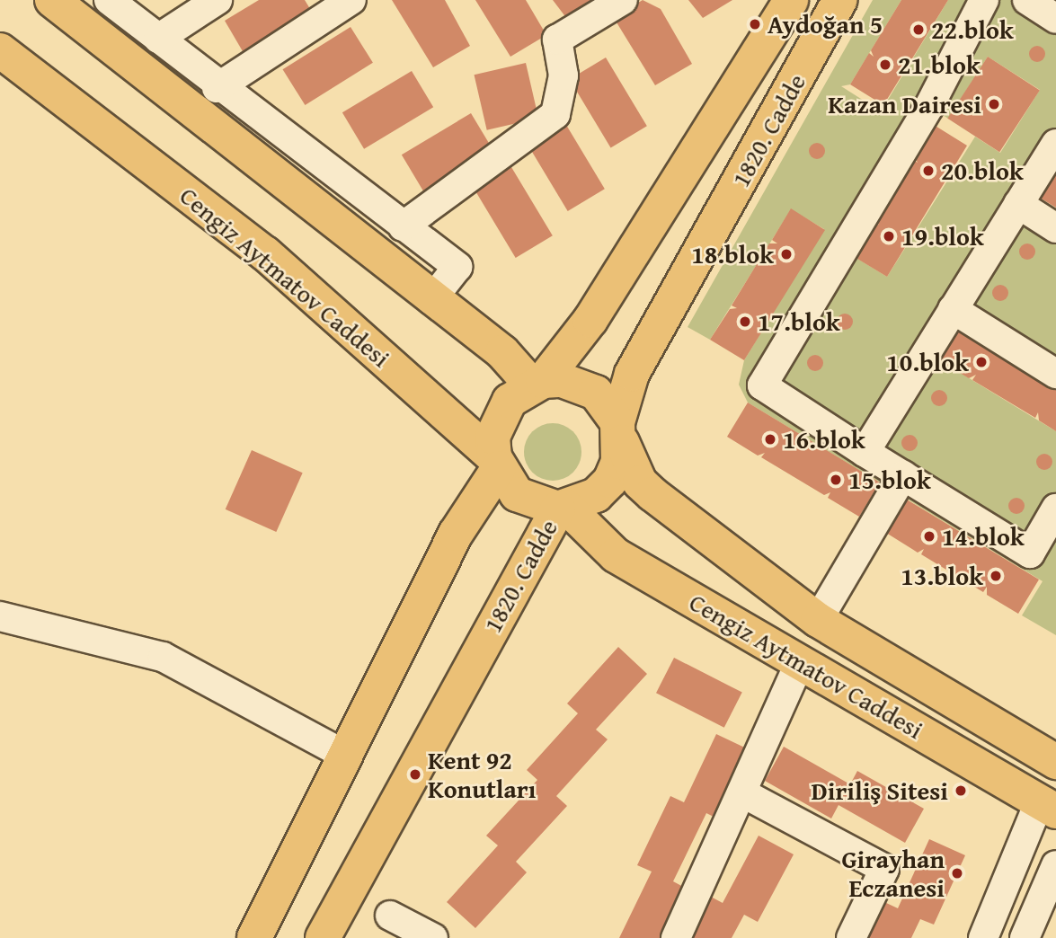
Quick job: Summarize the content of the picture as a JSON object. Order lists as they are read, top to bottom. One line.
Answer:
{"streets":{"main road":["1820. Cadde","Cengiz Aytmatov Caddesi"]},"crossings":[["1820. Cadde","Cengiz Aytmatov Caddesi"]],"places":["Aydoğan 5","22.blok","21.blok","Kazan Dairesi","20.blok","19.blok","18.blok","17.blok","10.blok","16.blok","15.blok","14.blok","13.blok","Kent 92 Konutları","Diriliş Sitesi","Girayhan Eczanesi"]}
